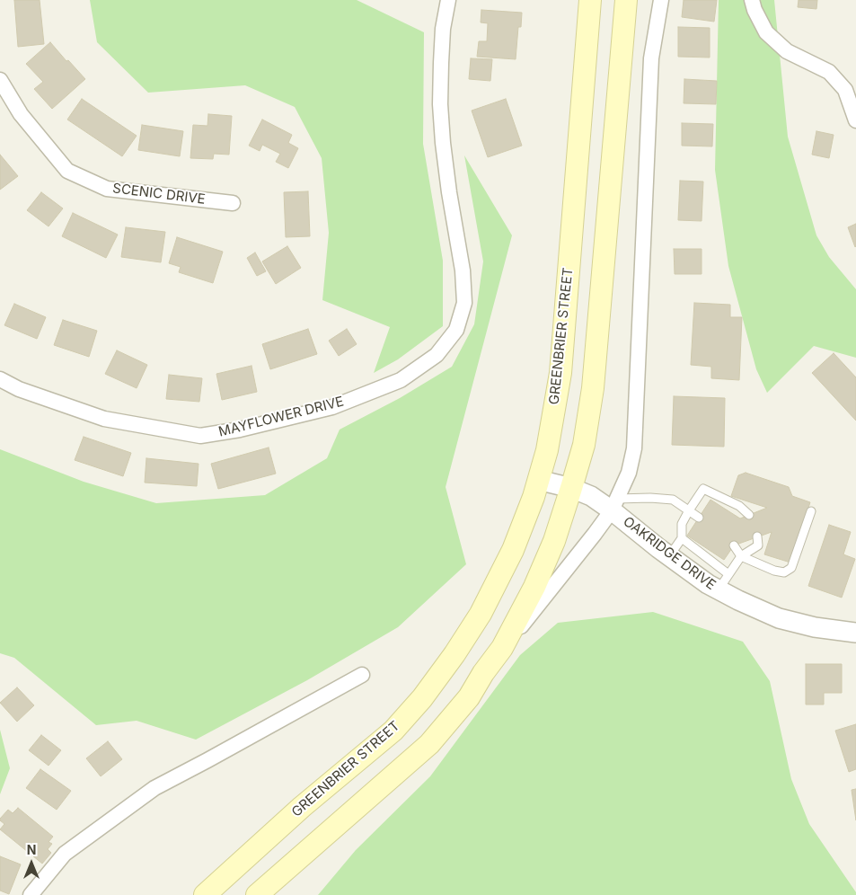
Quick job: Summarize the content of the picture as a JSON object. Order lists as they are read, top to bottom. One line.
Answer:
{"streets":{"main road":["GREENBRIER STREET"],"street":["SCENIC DRIVE","MAYFLOWER DRIVE","OAKRIDGE DRIVE"]},"crossings":[["GREENBRIER STREET","OAKRIDGE DRIVE"]],"north":"top"}
